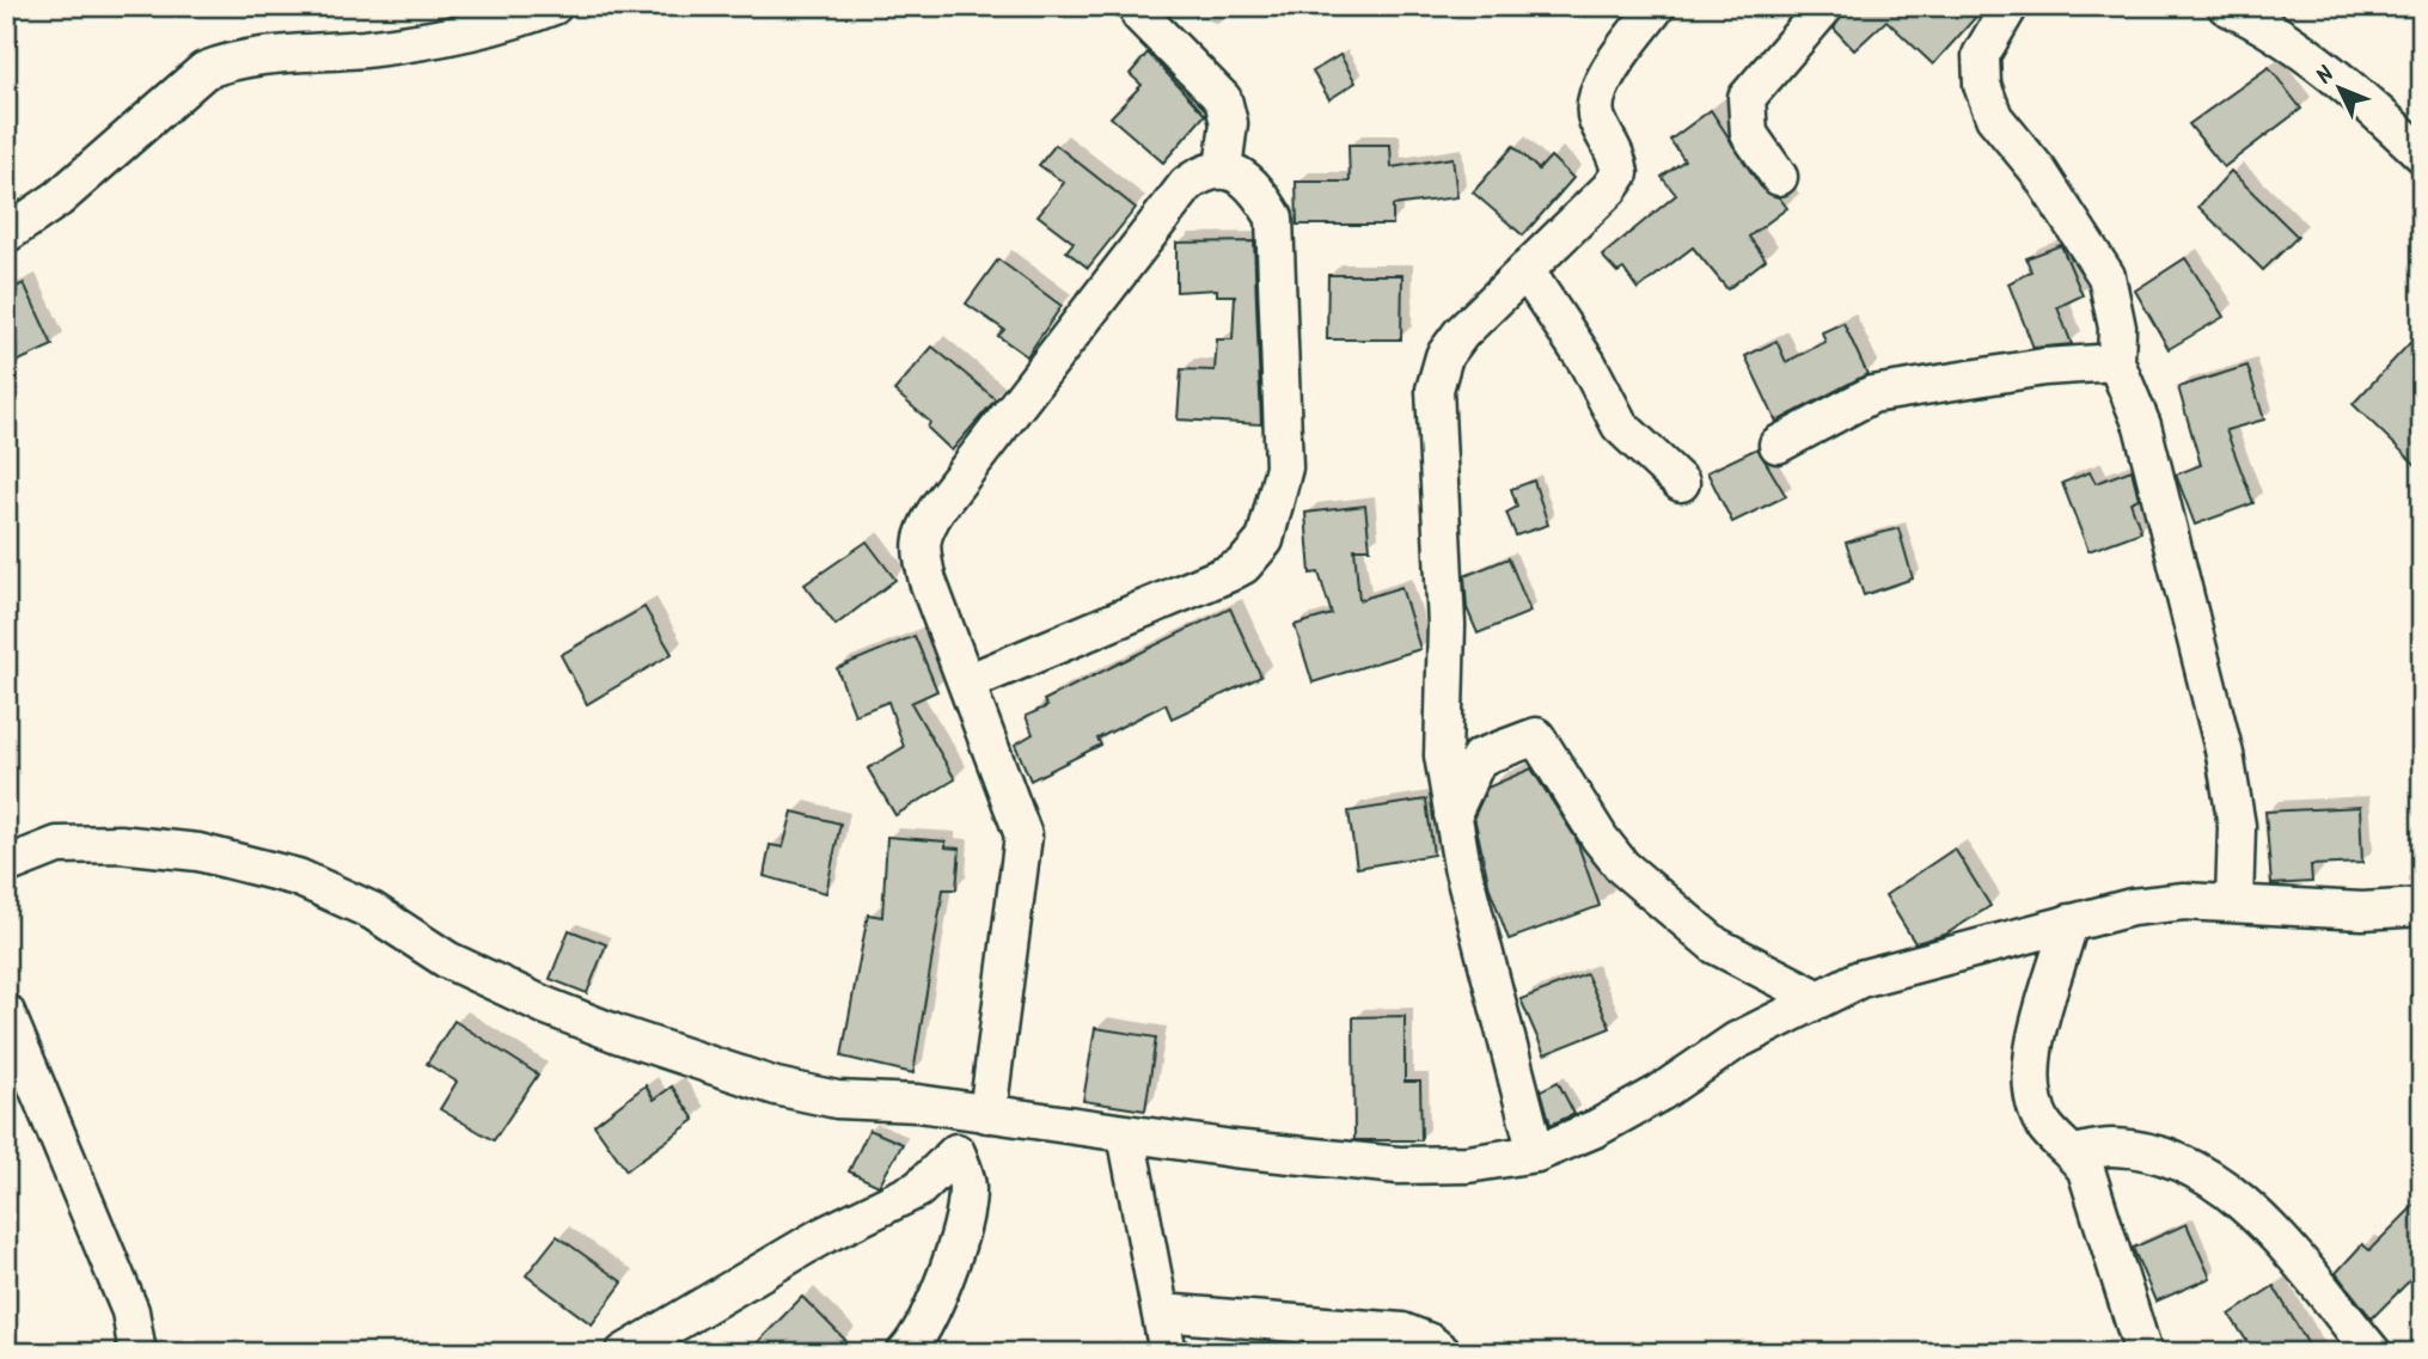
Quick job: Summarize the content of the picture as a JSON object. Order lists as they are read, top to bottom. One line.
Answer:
{"north":"top left"}
